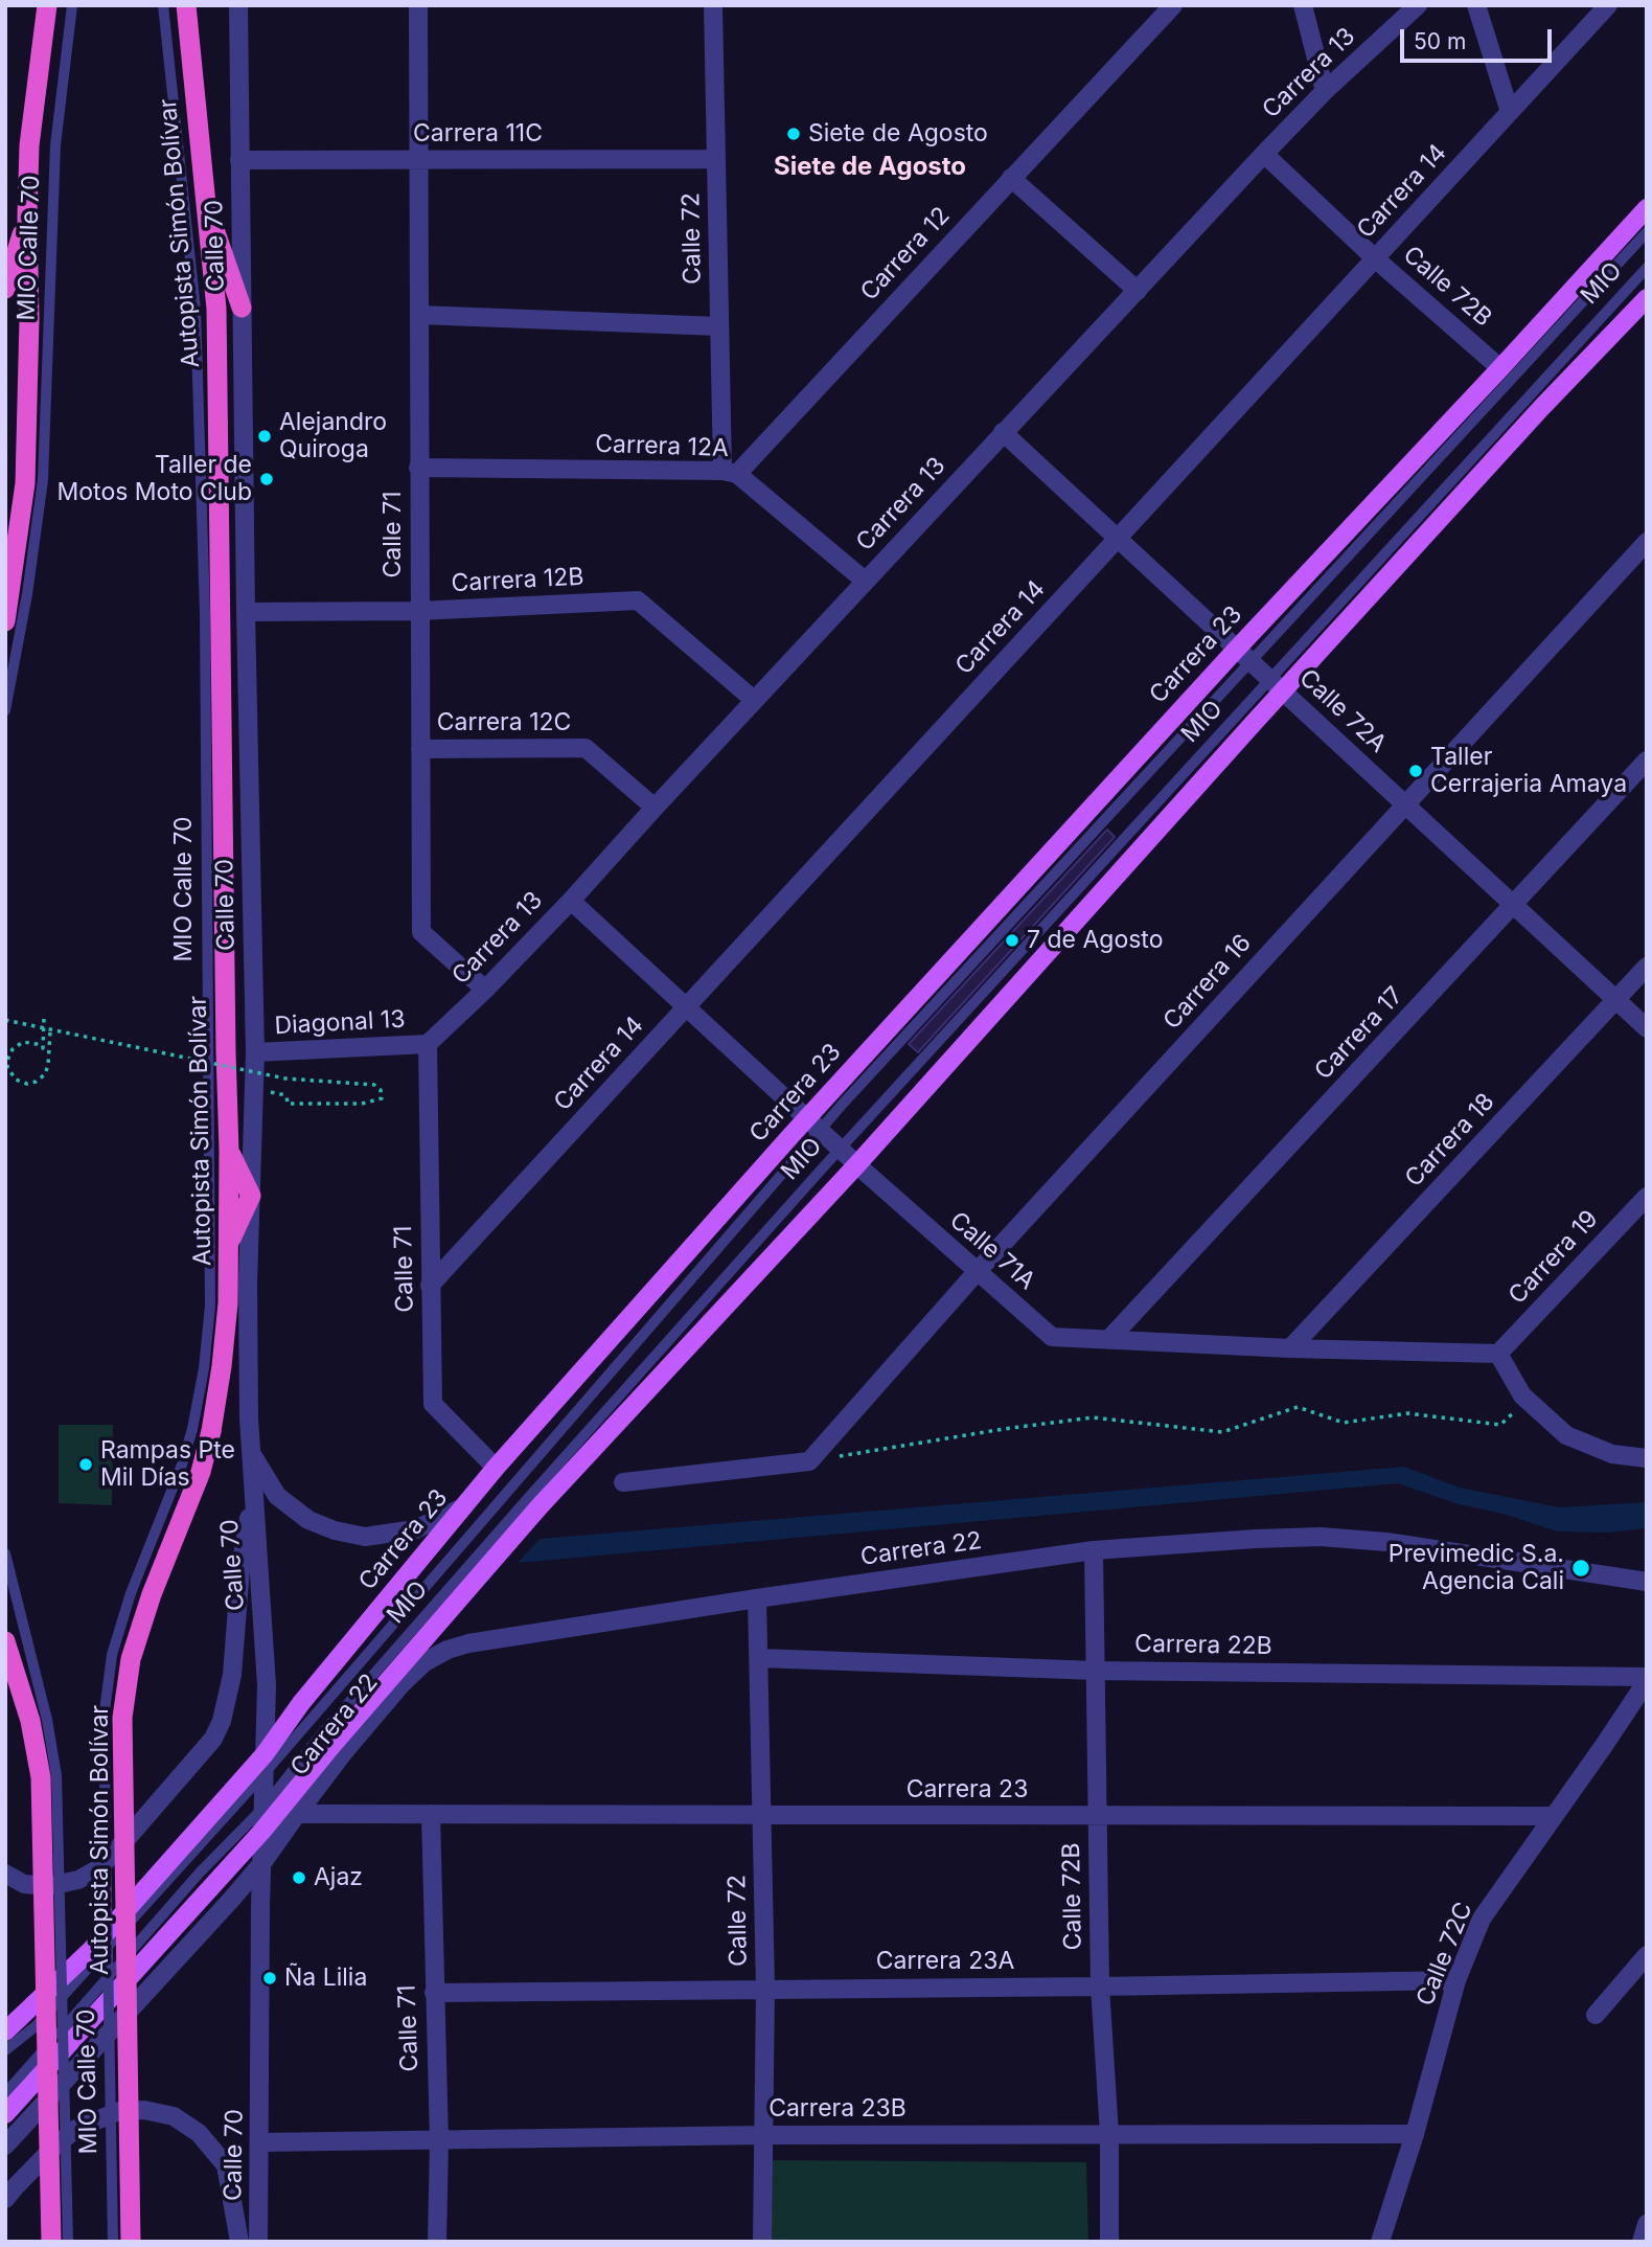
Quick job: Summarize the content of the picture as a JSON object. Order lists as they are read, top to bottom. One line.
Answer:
{"streets":{"highway":["Autopista Simón Bolívar"],"main road":["Carrera 23"],"street":["Carrera 13","Carrera 11C","Carrera 14","Calle 72","Calle 70","Carrera 12","Calle 72B","Carrera 12A","Calle 71","Carrera 12B","Calle 72A","Carrera 12C","Carrera 16","Diagonal 13","Carrera 17","Carrera 18","Calle 71A","Carrera 19","Carrera 22","Carrera 22B","Calle 72C","Carrera 23A","Carrera 23B"],"lane":["MIO Calle 70","MIO"]},"crossings":[["Carrera 13","Calle 72B"],["Carrera 13","Carrera 12A"],["Carrera 13","Calle 71"],["Carrera 13","Carrera 12B"],["Carrera 13","Calle 72A"],["Carrera 13","Carrera 12C"],["Carrera 13","Diagonal 13"],["Carrera 13","Calle 71A"],["Carrera 11C","Calle 72"],["Carrera 11C","Calle 70"],["Carrera 11C","Calle 71"],["Carrera 14","Calle 72B"],["Carrera 14","Calle 71"],["Carrera 14","Calle 72A"],["Carrera 14","Calle 71A"],["Autopista Simón Bolívar","MIO Calle 70"],["Calle 72","Carrera 12"],["Calle 72","Carrera 12A"],["Calle 72","Carrera 23"],["Calle 72","Carrera 22"],["Calle 72","Carrera 22B"],["Calle 72","Carrera 23A"],["Calle 72","Carrera 23B"],["Calle 70","MIO"],["Calle 70","Carrera 12B"],["Calle 70","Carrera 23"],["Calle 70","Diagonal 13"],["Calle 70","Carrera 22"],["Calle 70","Carrera 23B"],["Carrera 12","Carrera 12A"],["MIO","Carrera 23"],["MIO","Calle 72A"],["MIO","Calle 71A"],["MIO","Carrera 22"],["Calle 72B","Carrera 23"],["Calle 72B","Carrera 22"],["Calle 72B","Carrera 22B"],["Calle 72B","Carrera 23A"],["Calle 72B","Carrera 23B"],["Carrera 12A","Calle 71"],["Calle 71","Carrera 12B"],["Calle 71","Carrera 23"],["Calle 71","Carrera 12C"],["Calle 71","Diagonal 13"],["Calle 71","Carrera 23A"],["Calle 71","Carrera 23B"],["Carrera 23","Calle 72A"],["Carrera 23","Calle 71A"],["Carrera 23","Carrera 22"],["Carrera 23","Calle 72C"],["Calle 72A","Carrera 16"],["Calle 72A","Carrera 17"],["Calle 72A","Carrera 18"],["Carrera 16","Calle 71A"],["Carrera 17","Calle 71A"],["Carrera 18","Calle 71A"],["Calle 71A","Carrera 19"],["Carrera 22B","Calle 72C"],["Calle 72C","Carrera 23A"],["Calle 72C","Carrera 23B"]],"districts":["Siete de Agosto"],"places":["Siete de Agosto","Alejandro Quiroga","Taller de Motos Moto Club","Taller Cerrajeria Amaya","7 de Agosto","Rampas Pte Mil Días","Previmedic S.a. Agencia Cali","Ajaz","Ña Lilia"],"scale_bar":"50 m"}
